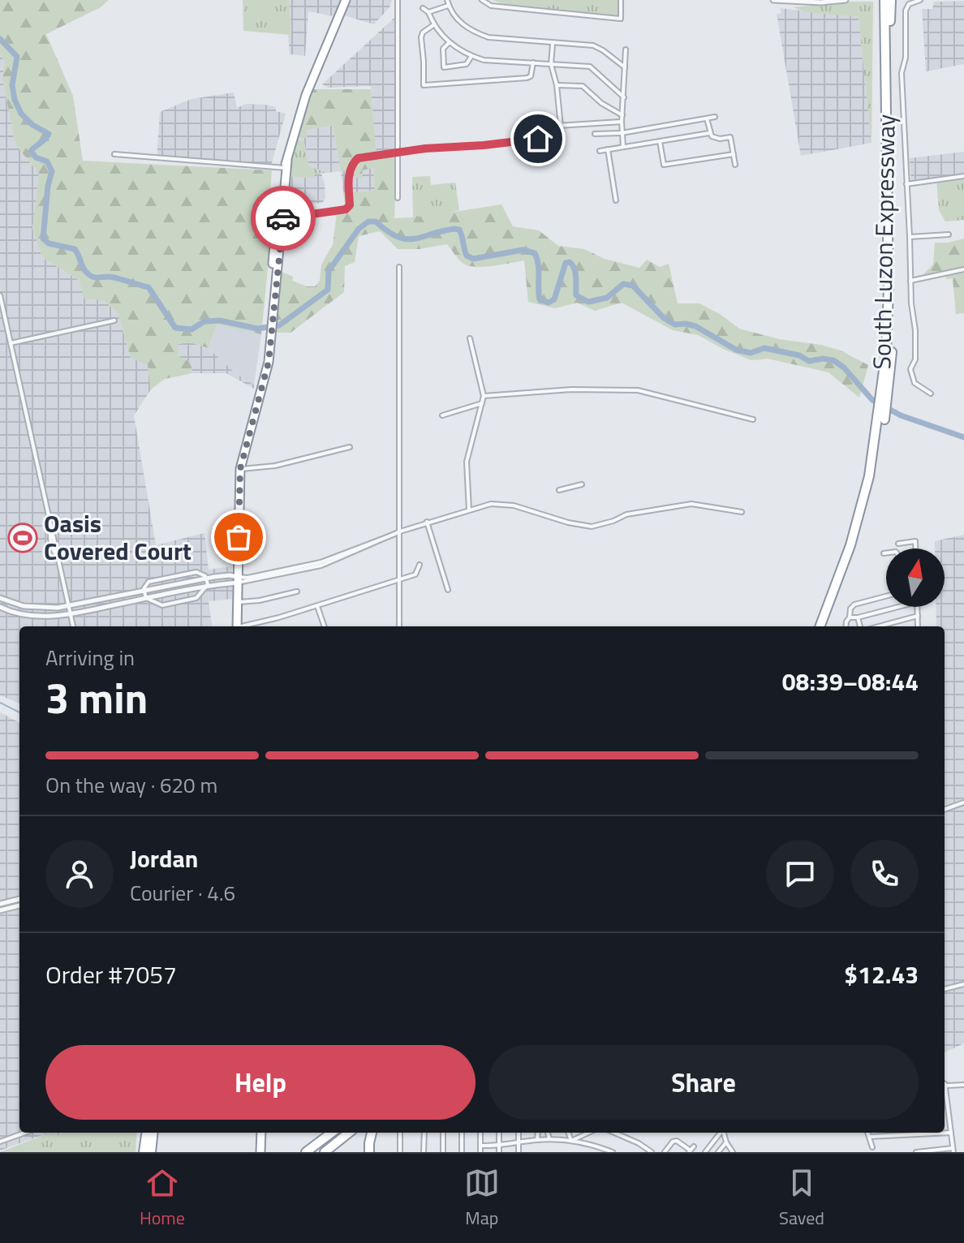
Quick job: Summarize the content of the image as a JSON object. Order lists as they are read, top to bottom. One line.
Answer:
{"streets":{"highway":["South Luzon Expressway"]},"places":{"sports":["Oasis Covered Court"]},"north":"top","page":{"heading":["3 min","Arriving in","08:39–08:44"],"panel":["Jordan","Courier · 4.6","Order #7057","$12.43"],"bar":"On the way · 620 m","buttons":["Help","Share"],"tabs":["Home","Map","Saved"]}}
